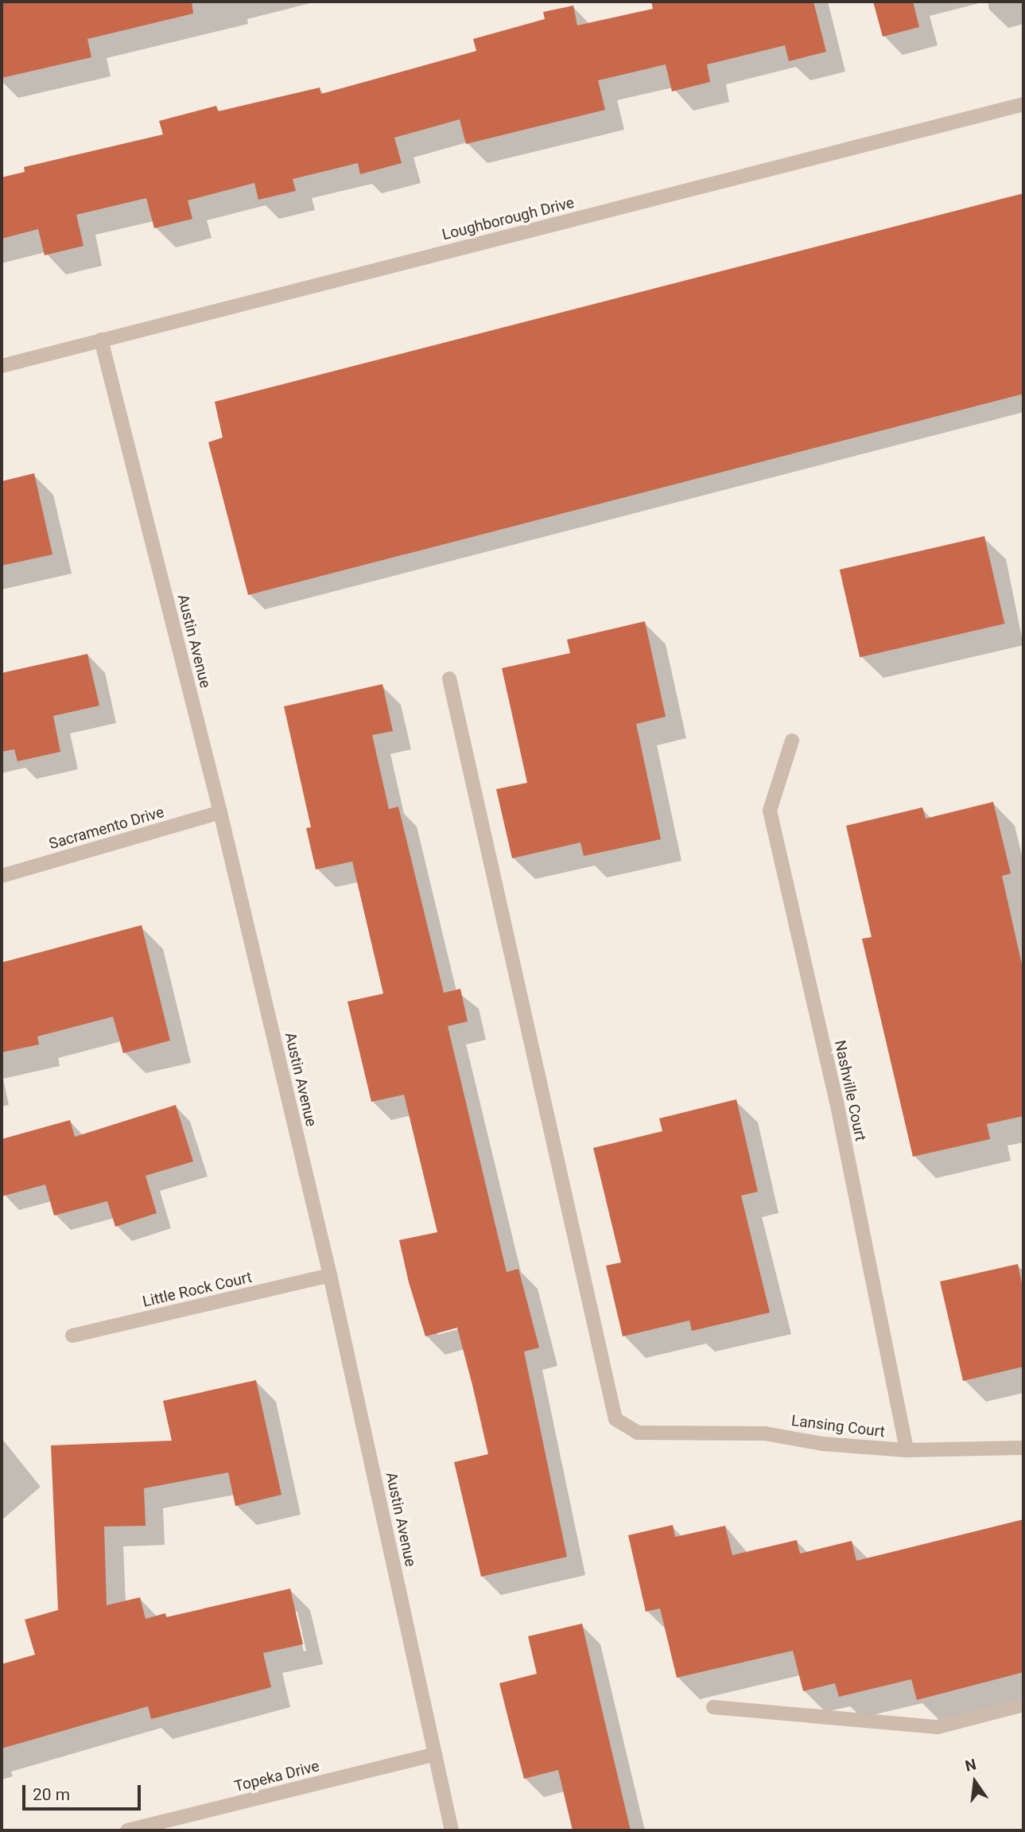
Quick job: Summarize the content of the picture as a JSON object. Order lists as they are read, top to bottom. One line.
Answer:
{"streets":{"street":["Loughborough Drive","Austin Avenue","Sacramento Drive","Nashville Court","Little Rock Court","Lansing Court","Topeka Drive"]},"crossings":[["Loughborough Drive","Austin Avenue"],["Austin Avenue","Sacramento Drive"],["Austin Avenue","Little Rock Court"],["Austin Avenue","Topeka Drive"],["Nashville Court","Lansing Court"]],"scale_bar":"20 m","north":"top"}
